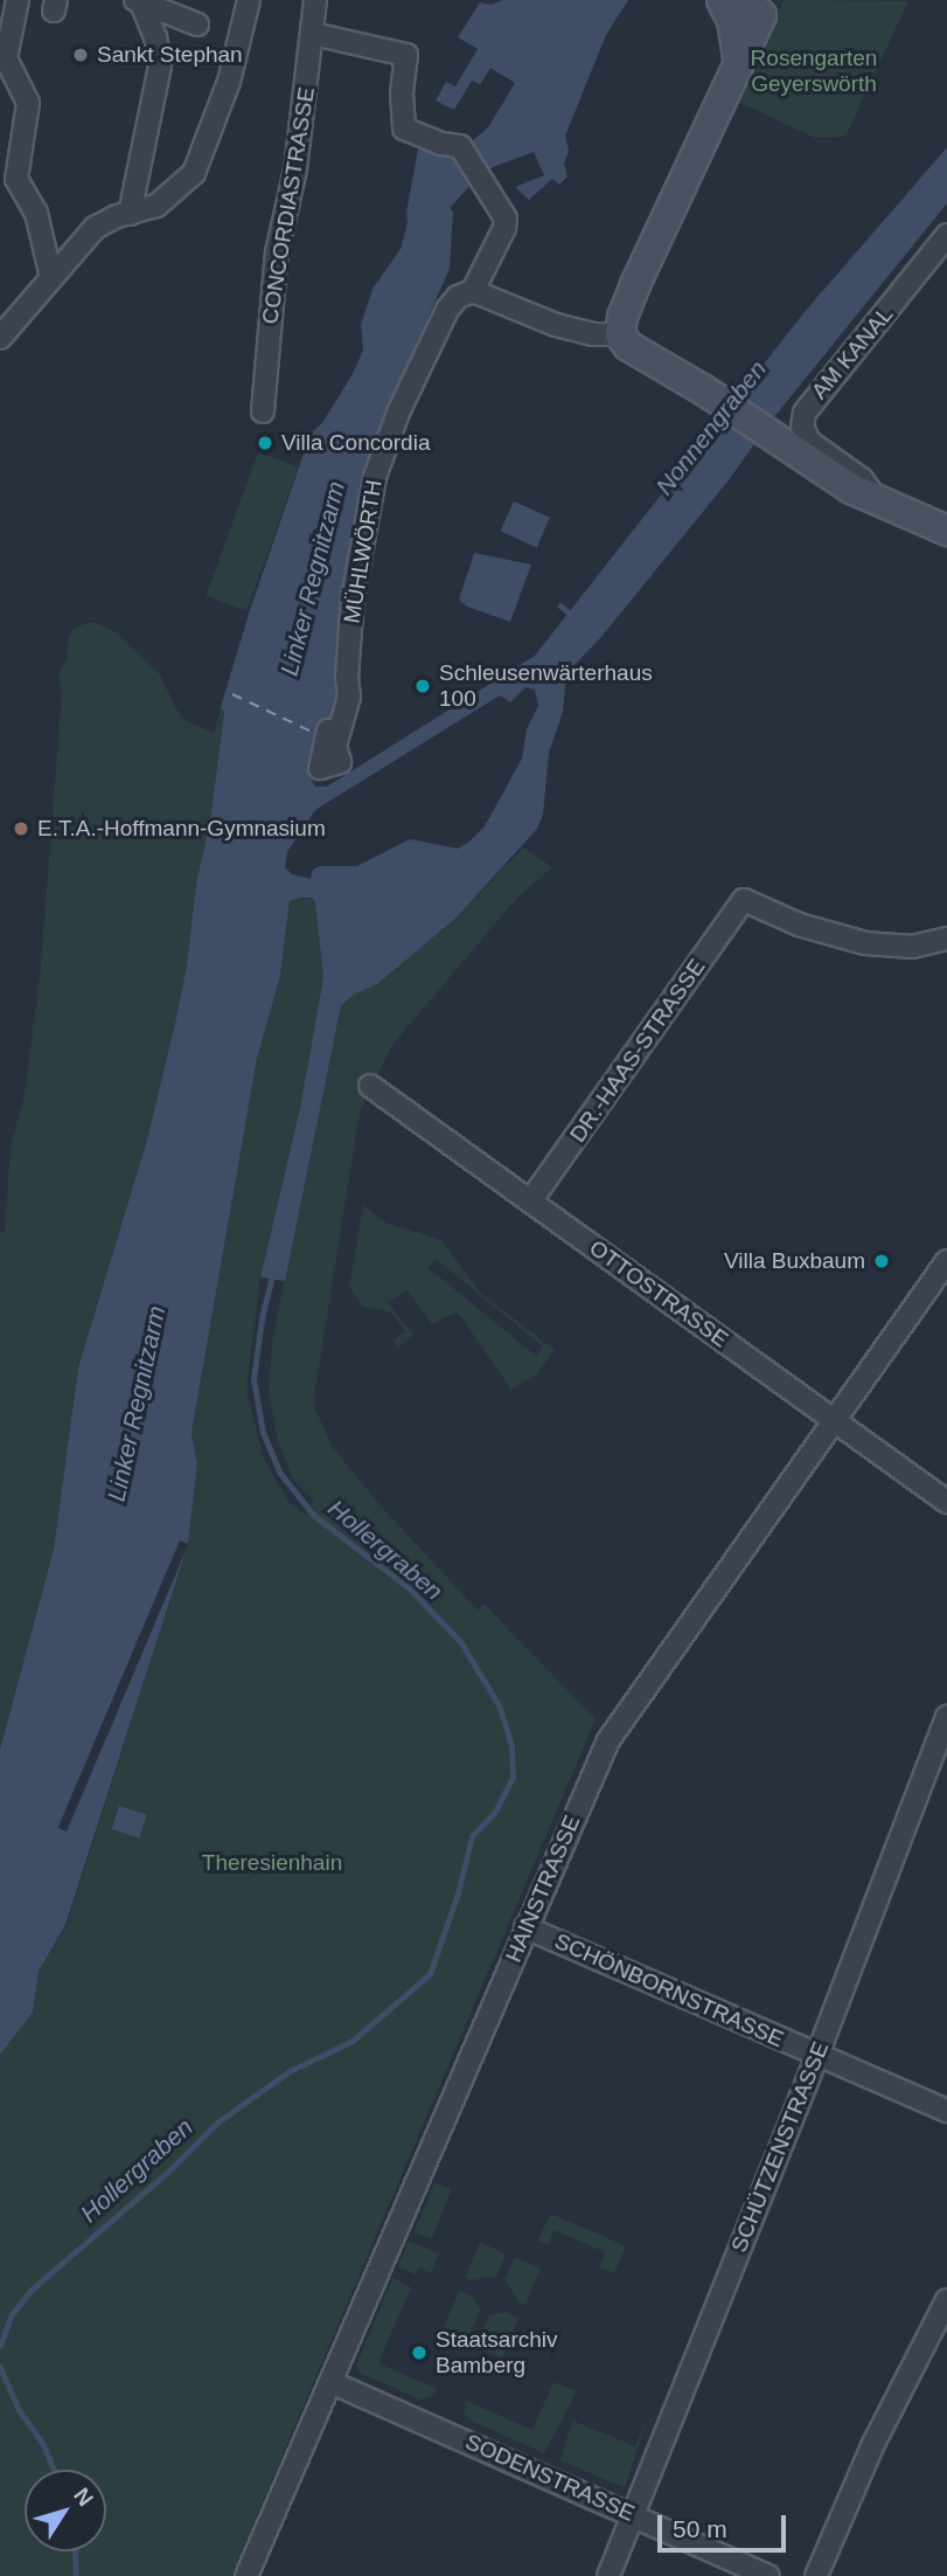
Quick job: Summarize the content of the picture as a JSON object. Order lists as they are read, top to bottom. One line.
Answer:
{"streets":{"street":["CONCORDIASTRASSE","AM KANAL","MÜHLWÖRTH","DR.-HAAS-STRASSE","OTTOSTRASSE","HAINSTRASSE","SCHÖNBORNSTRASSE","SCHÜTZENSTRASSE","SODENSTRASSE"]},"crossings":[["DR.-HAAS-STRASSE","OTTOSTRASSE"],["OTTOSTRASSE","HAINSTRASSE"],["HAINSTRASSE","SCHÖNBORNSTRASSE"],["HAINSTRASSE","SODENSTRASSE"],["SCHÖNBORNSTRASSE","SCHÜTZENSTRASSE"],["SCHÜTZENSTRASSE","SODENSTRASSE"]],"water":["Nonnengraben","Linker Regnitzarm","Hollergraben"],"parks":["Rosengarten Geyerswörth","Theresienhain"],"places":["Sankt Stephan","Villa Concordia","Schleusenwärterhaus 100","E.T.A.-Hoffmann-Gymnasium","Villa Buxbaum","Staatsarchiv Bamberg"],"scale_bar":"50 m","north":"top right"}
